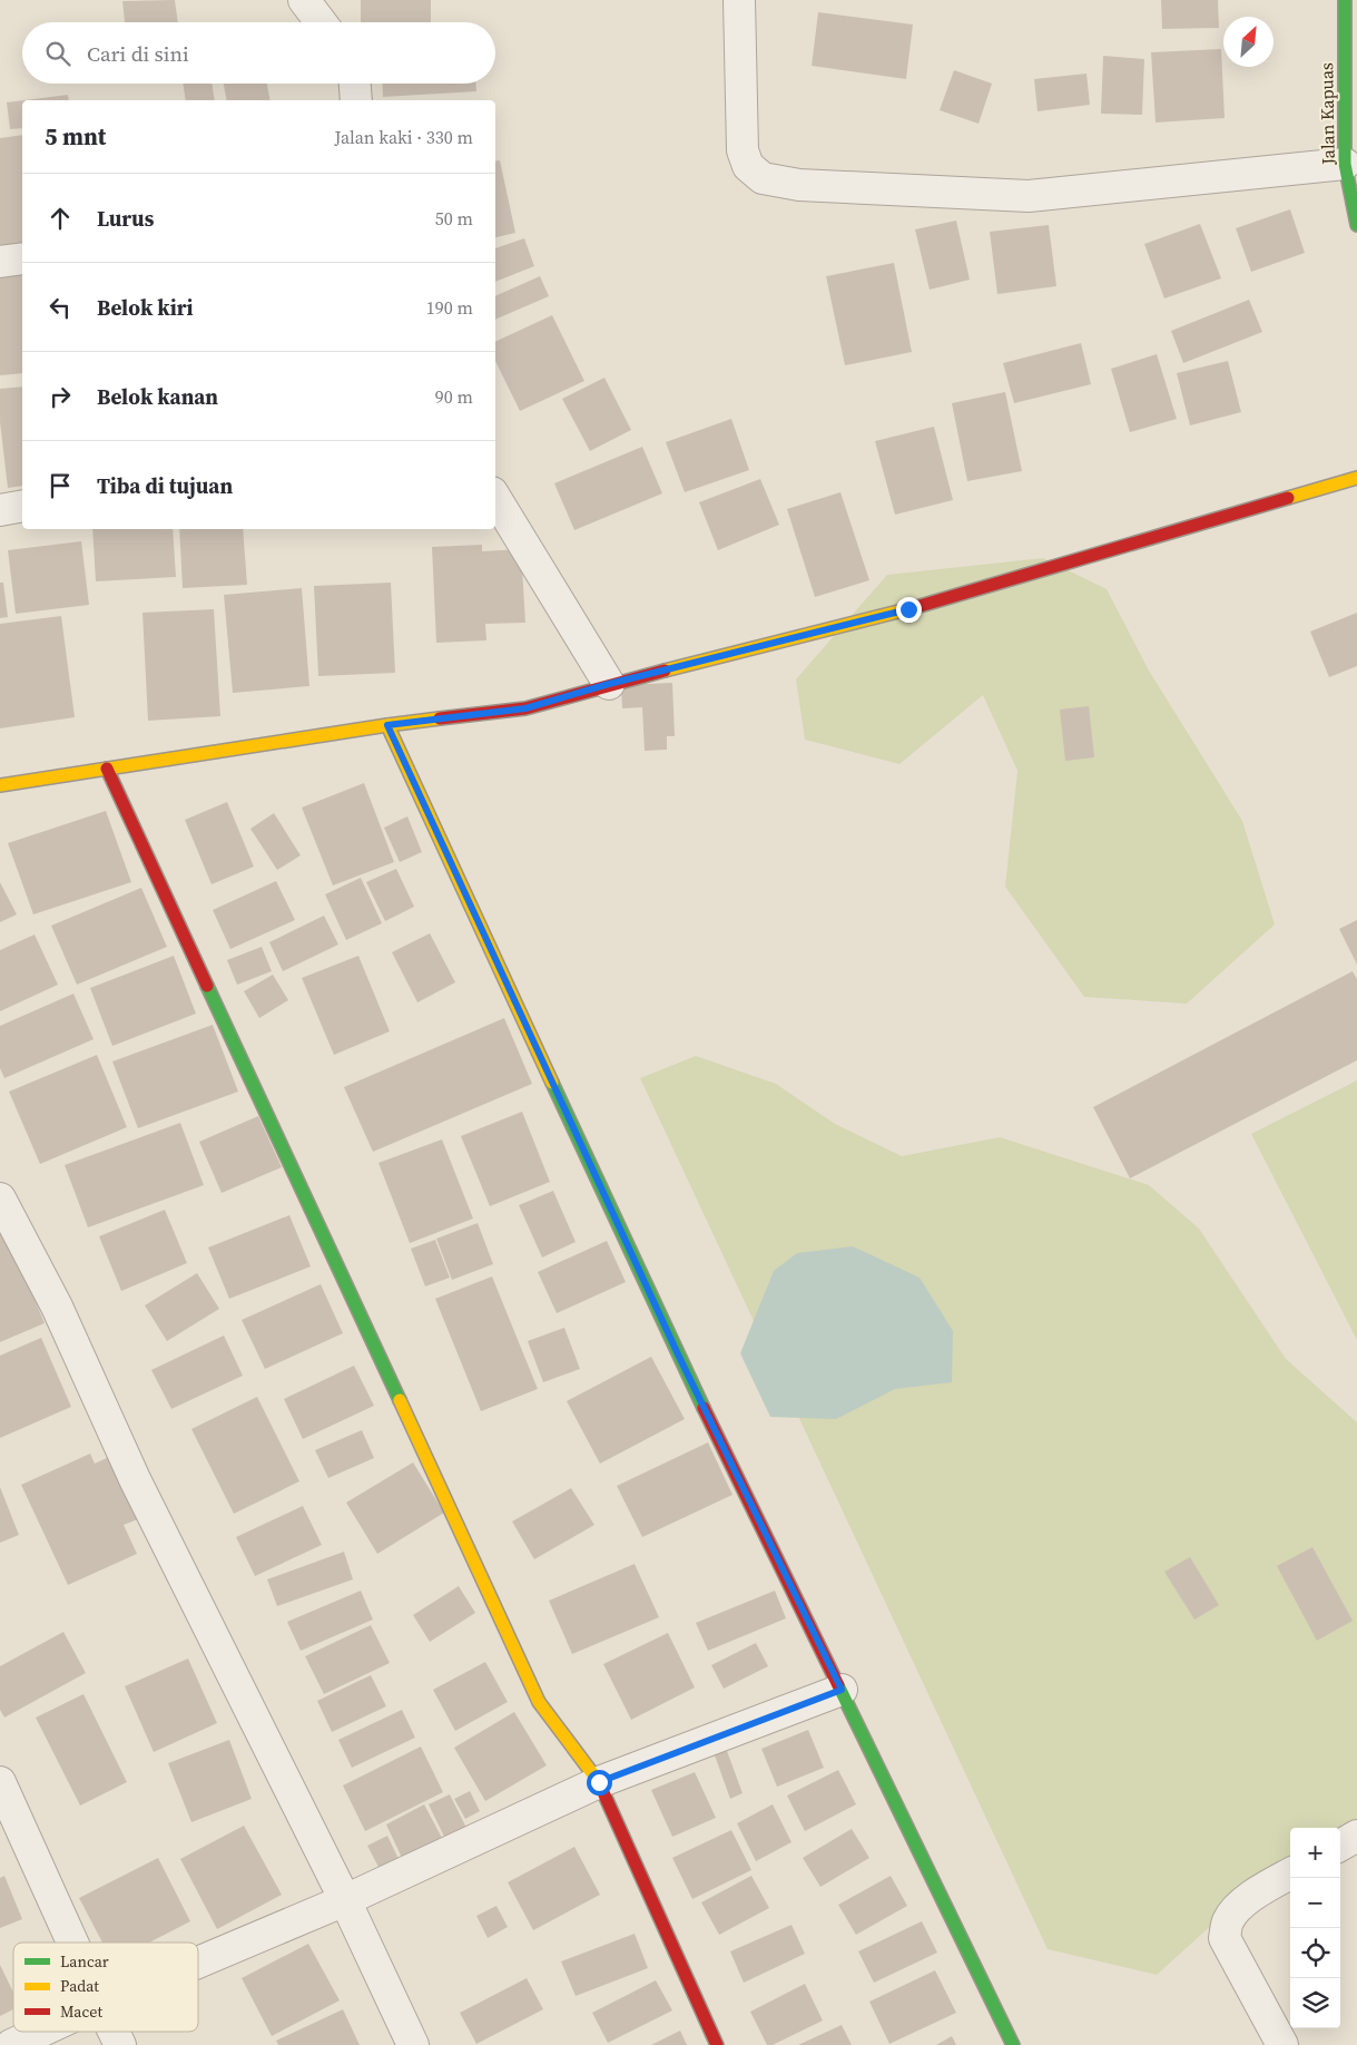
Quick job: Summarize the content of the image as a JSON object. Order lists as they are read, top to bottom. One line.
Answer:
{"streets":{"street":["Jalan Kapuas"]},"legend":["Lancar","Padat","Macet"],"north":"top right","page":{"search":"Cari di sini","heading":["5 mnt","Jalan kaki · 330 m"],"list":[["Lurus","50 m"],["Belok kiri","190 m"],["Belok kanan","90 m"],"Tiba di tujuan"],"map_buttons":["+","−"]}}
